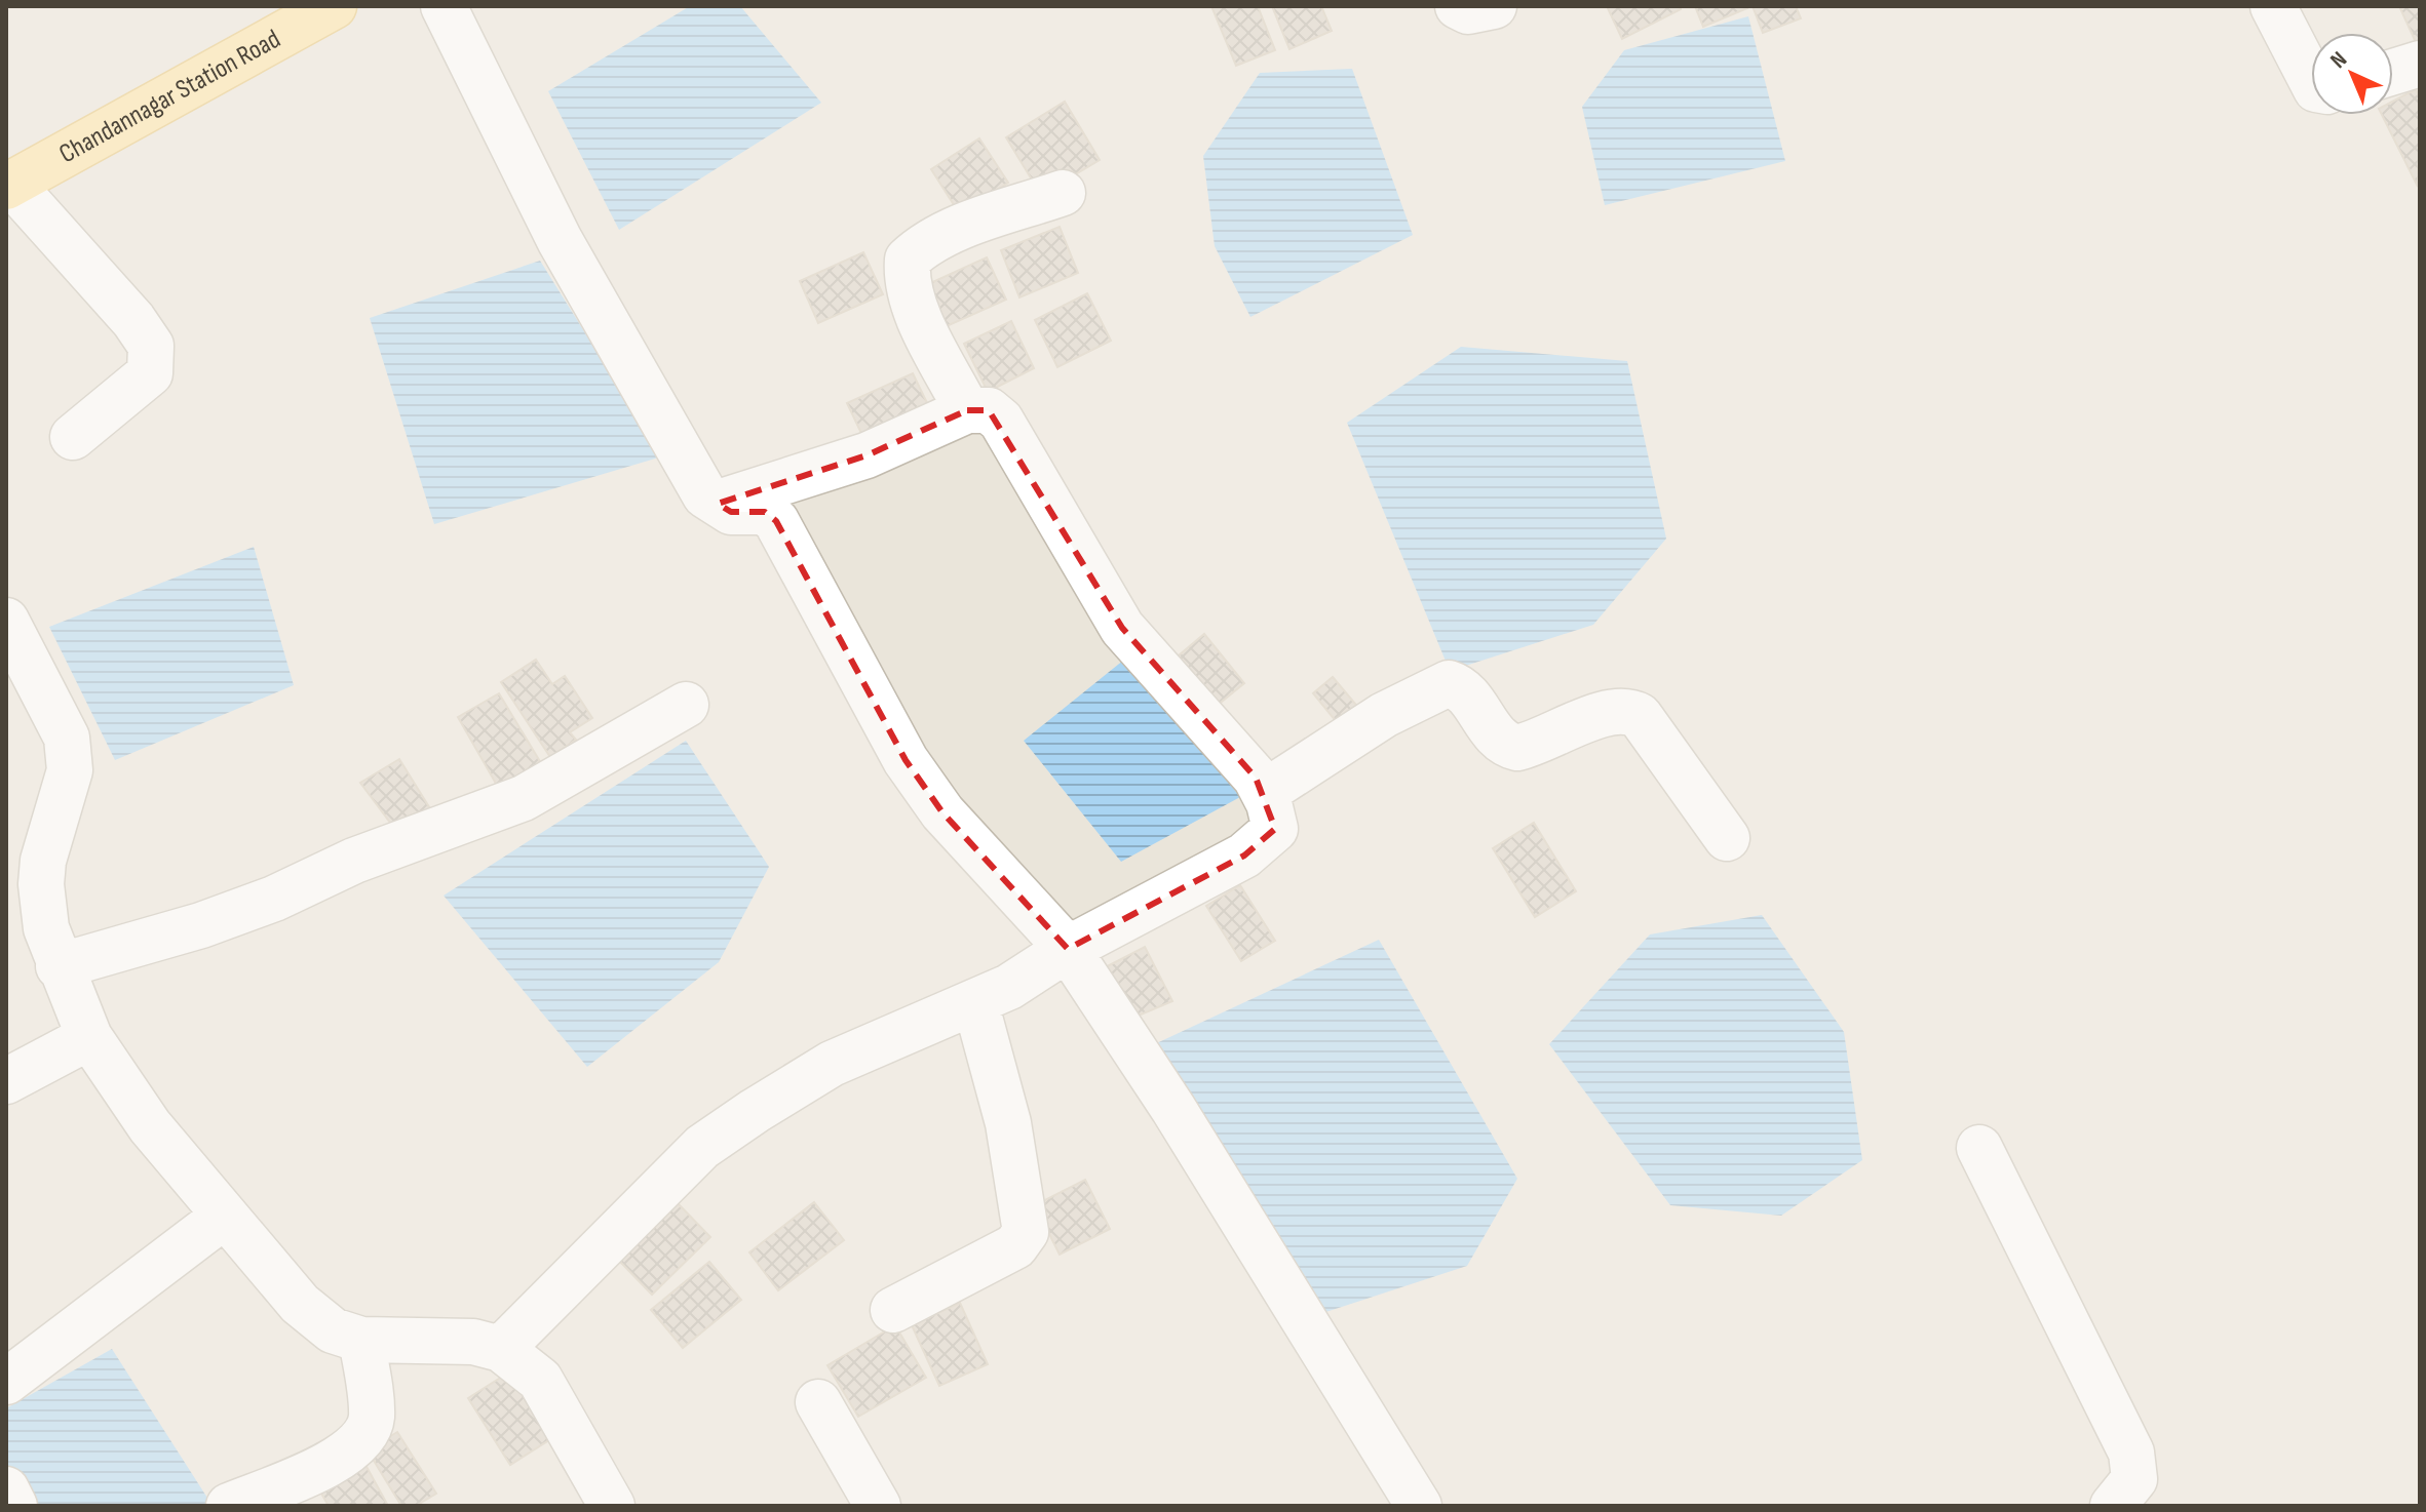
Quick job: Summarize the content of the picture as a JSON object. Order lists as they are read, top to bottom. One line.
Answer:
{"streets":{"main road":["Chandannagar Station Road"]},"north":"top left"}
